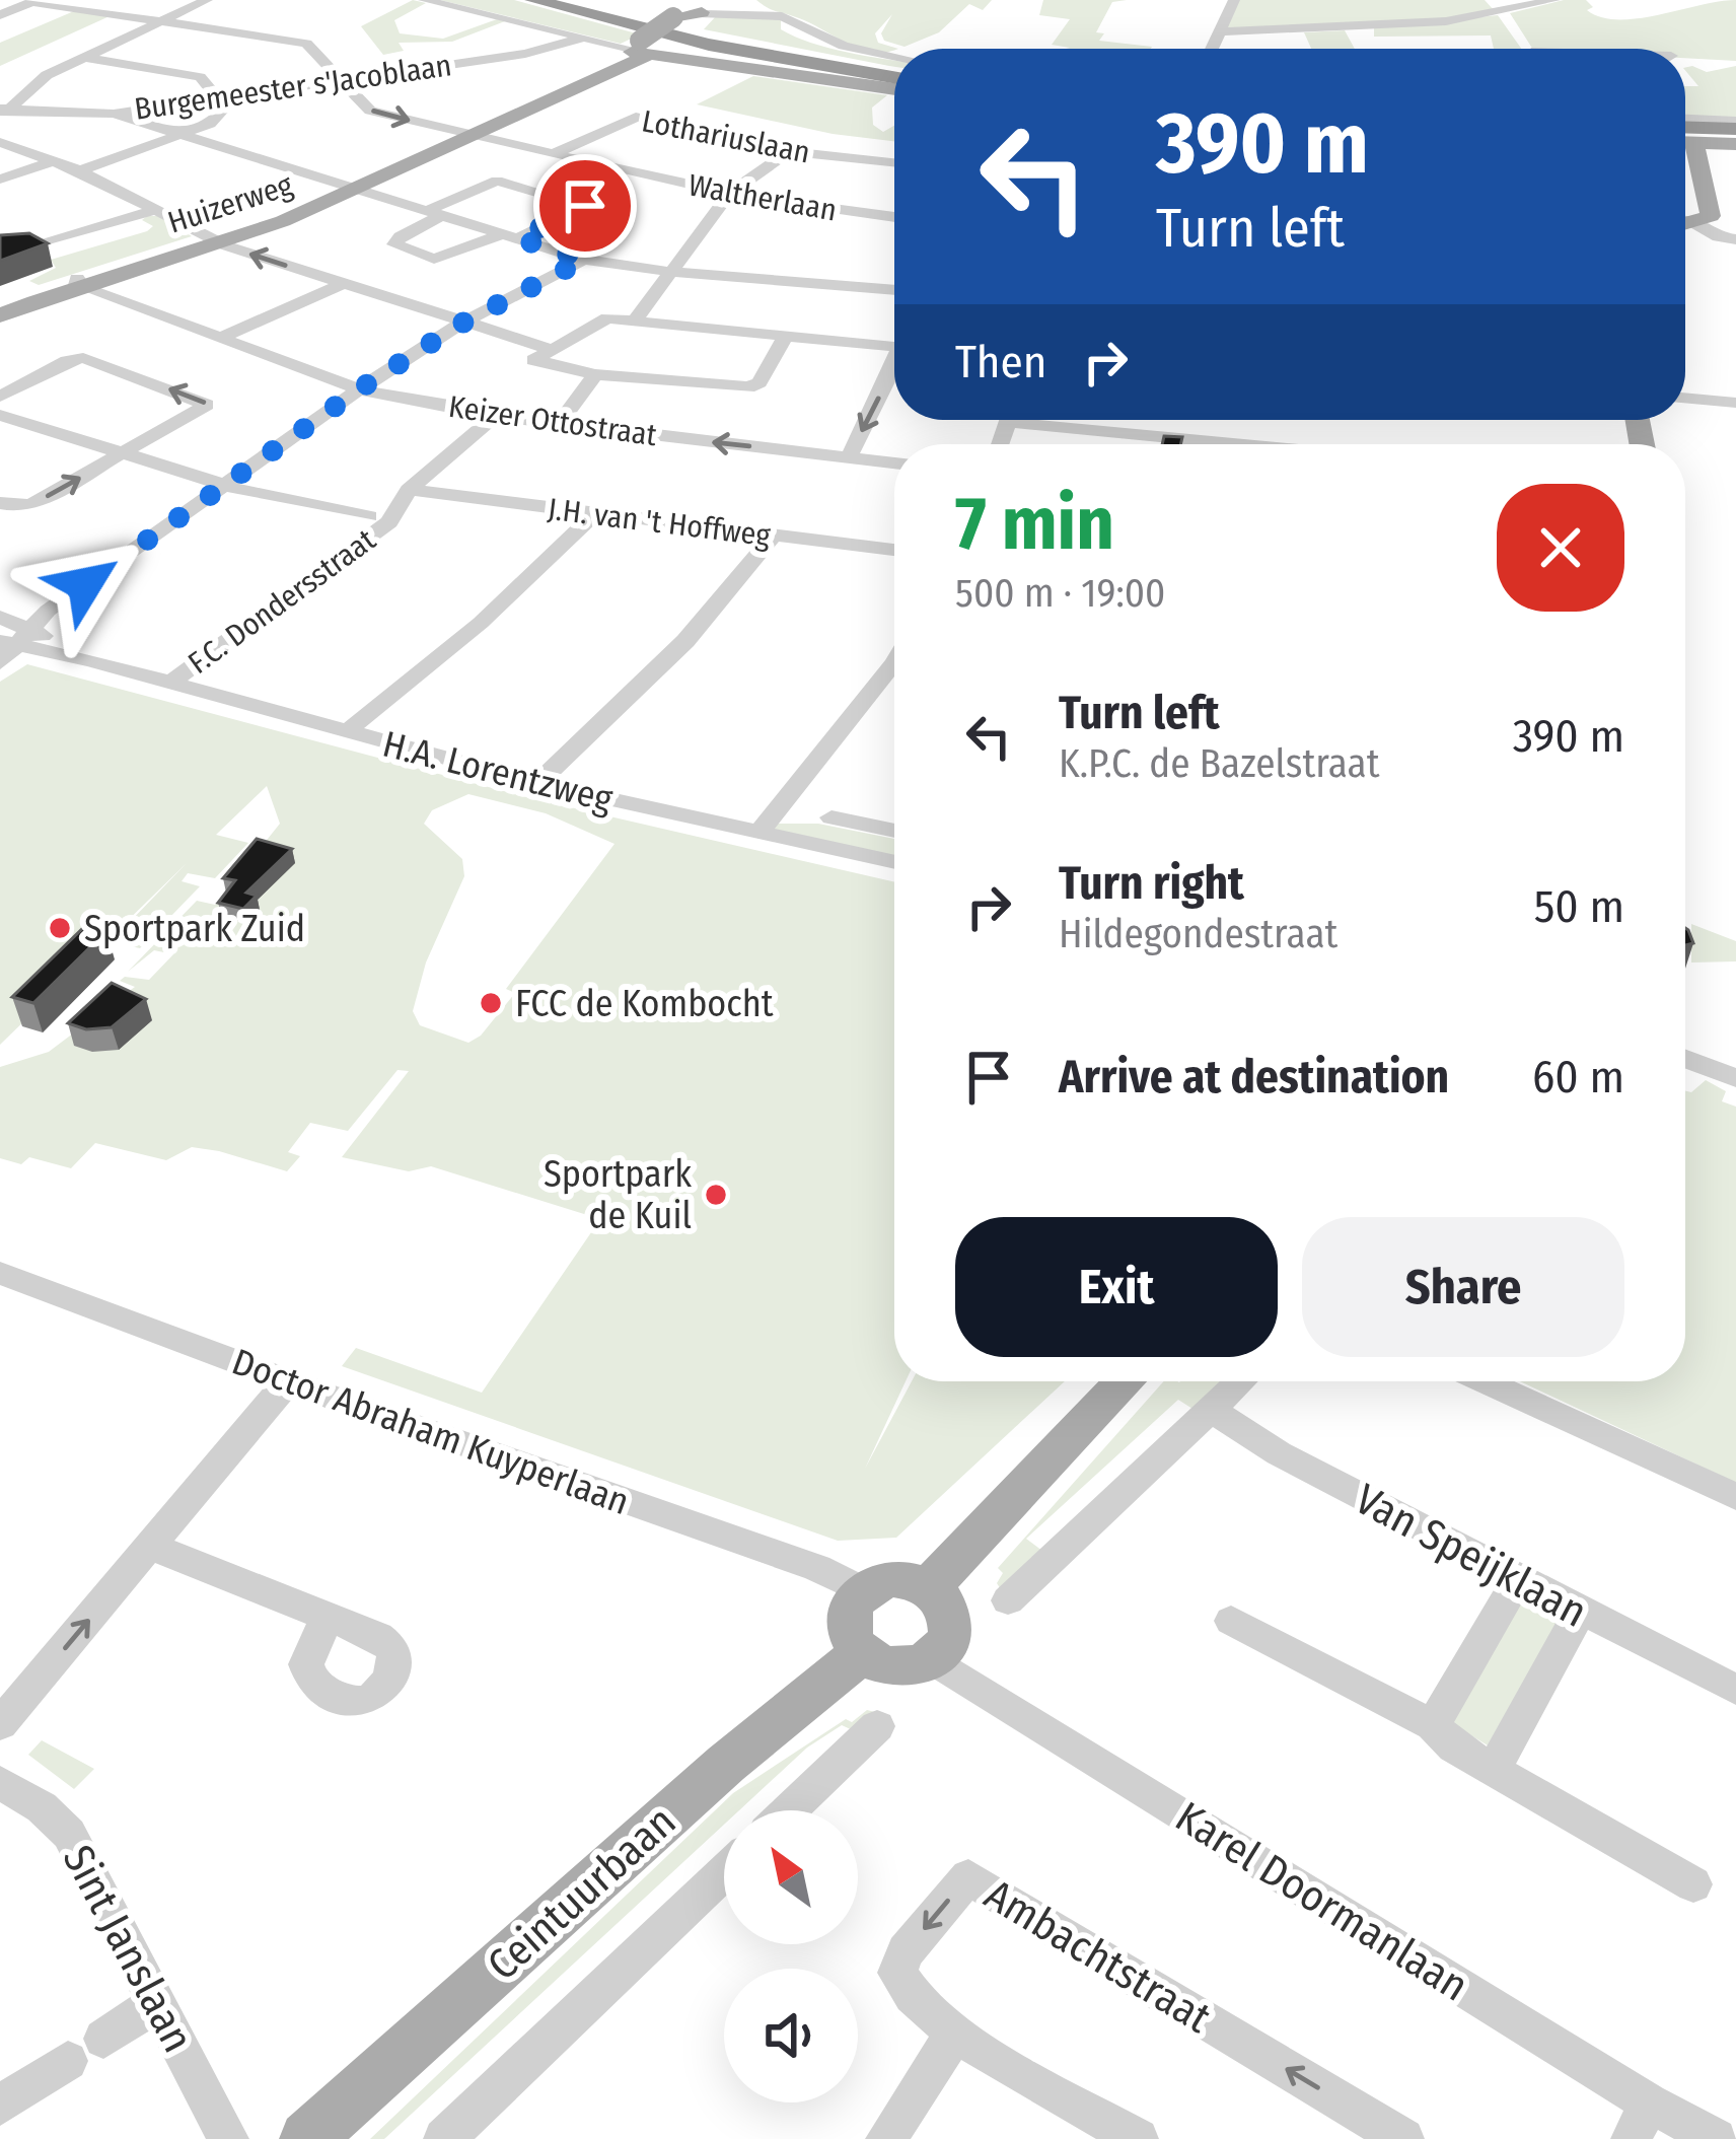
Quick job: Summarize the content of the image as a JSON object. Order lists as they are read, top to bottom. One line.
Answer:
{"streets":{"main road":["Huizerweg","Ceintuurbaan"],"street":["Burgemeester s'Jacoblaan","Lothariuslaan","Waltherlaan","Keizer Ottostraat","J.H. van 't Hoffweg","F.C. Dondersstraat","H.A. Lorentzweg","Doctor Abraham Kuyperlaan","Van Speijklaan","Karel Doormanlaan","Sint Janslaan","Ambachtstraat"]},"crossings":[["Burgemeester s'Jacoblaan","Waltherlaan"],["Lothariuslaan","Waltherlaan"],["Waltherlaan","Huizerweg"],["Huizerweg","Keizer Ottostraat"],["Keizer Ottostraat","F.C. Dondersstraat"],["J.H. van 't Hoffweg","F.C. Dondersstraat"],["F.C. Dondersstraat","H.A. Lorentzweg"],["Doctor Abraham Kuyperlaan","Ceintuurbaan"],["Doctor Abraham Kuyperlaan","Karel Doormanlaan"],["Ceintuurbaan","Karel Doormanlaan"]],"places":["Sportpark Zuid","FCC de Kombocht","Sportpark de Kuil"],"north":"top left","page":{"turn":["390 m","Turn left"],"then":"Then","heading":["7 min","500 m · 19:00"],"list":[{"name":"Turn left","note":"K.P.C. de Bazelstraat","value":"390 m"},{"name":"Turn right","note":"Hildegondestraat","value":"50 m"},{"name":"Arrive at destination","value":"60 m"}],"buttons":["Exit","Share"]}}
